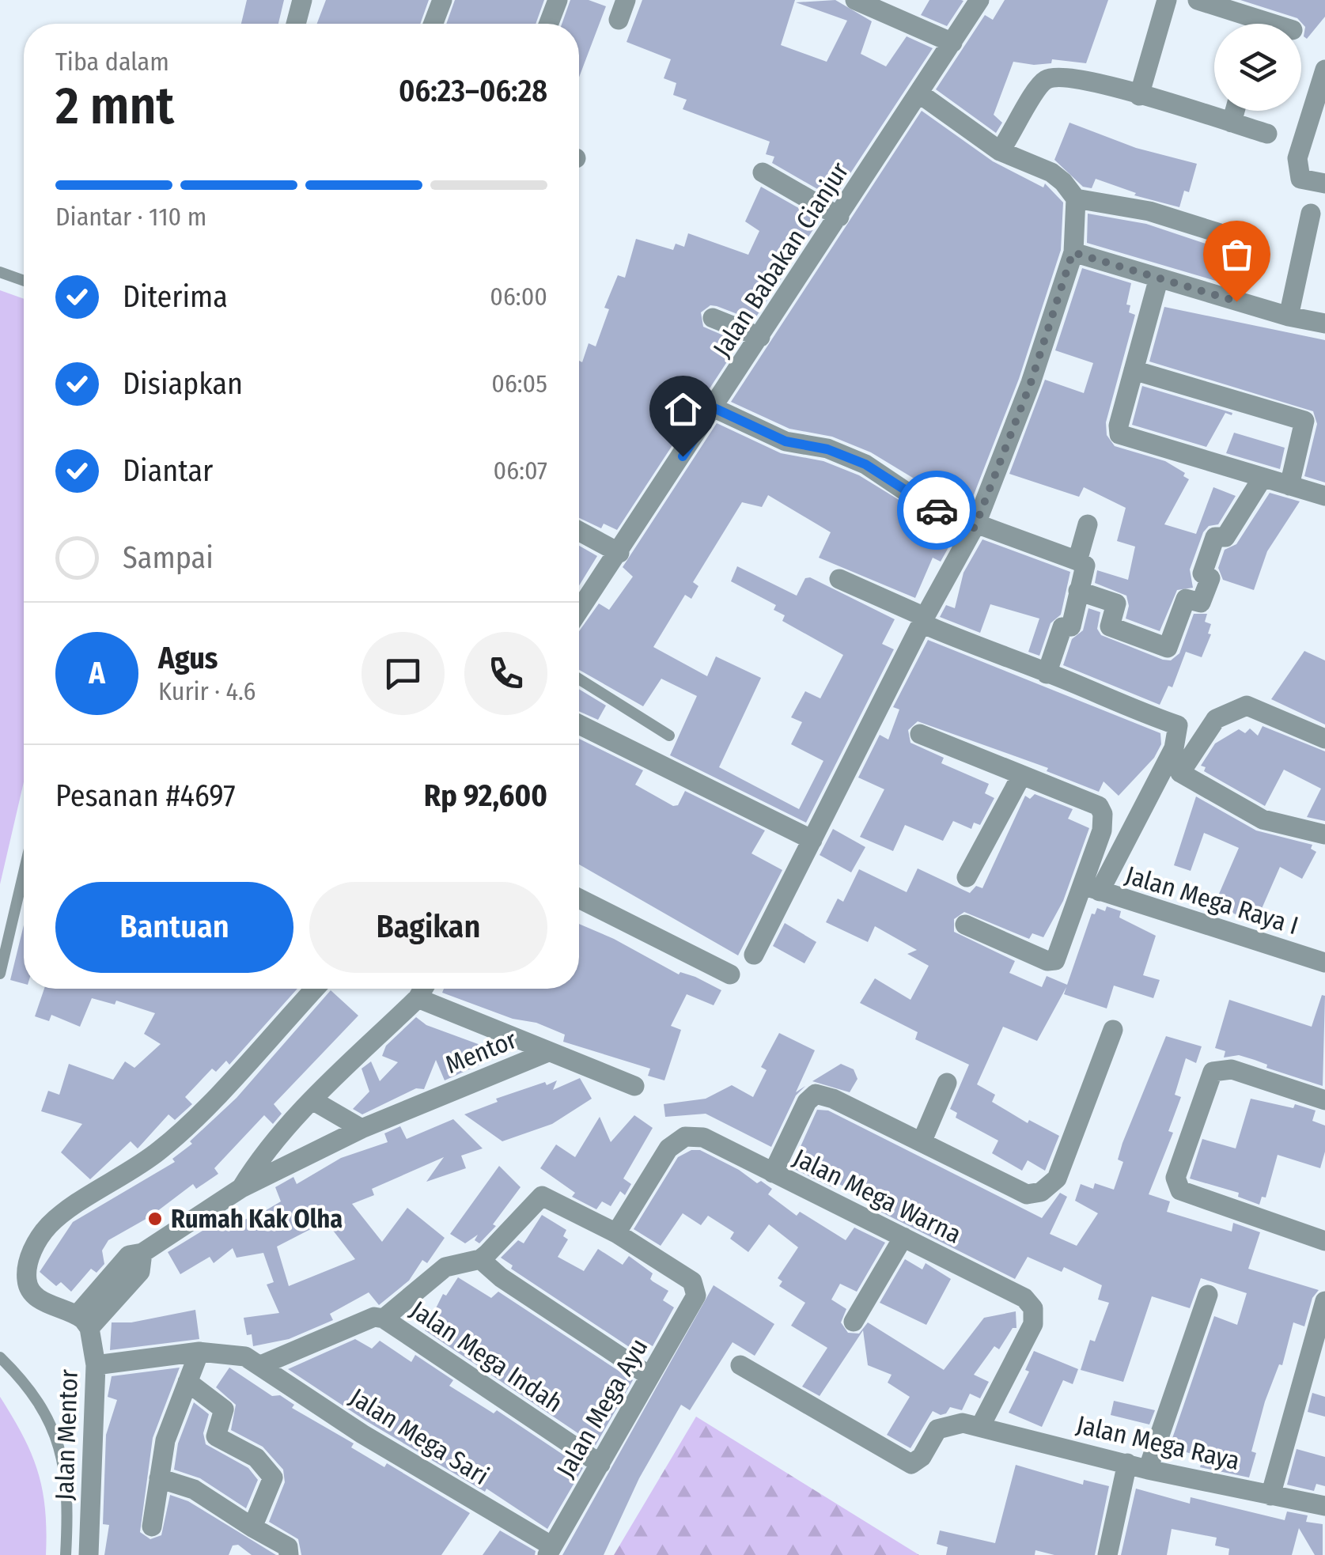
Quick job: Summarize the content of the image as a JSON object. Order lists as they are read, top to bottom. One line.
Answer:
{"streets":{"street":["Jalan Babakan Cianjur","Jalan Mega Raya I","Mentor","Jalan Mega Warna","Jalan Mega Indah","Jalan Mega Ayu","Jalan Mentor","Jalan Mega Sari","Jalan Mega Raya"]},"crossings":[["Mentor","Jalan Mentor"],["Jalan Mega Warna","Jalan Mega Ayu"],["Jalan Mega Warna","Jalan Mega Raya"],["Jalan Mega Indah","Jalan Mega Ayu"],["Jalan Mega Ayu","Jalan Mega Sari"],["Jalan Mentor","Jalan Mega Sari"]],"places":["Rumah Kak Olha"],"page":{"heading":["2 mnt","Tiba dalam","06:23–06:28"],"panel":["Agus","Kurir · 4.6","Pesanan #4697","Rp 92,600"],"bar":"Diantar · 110 m","list":[["Diterima","06:00"],["Disiapkan","06:05"],["Diantar","06:07"],"Sampai"],"round":"A","buttons":["Bantuan","Bagikan"]}}
